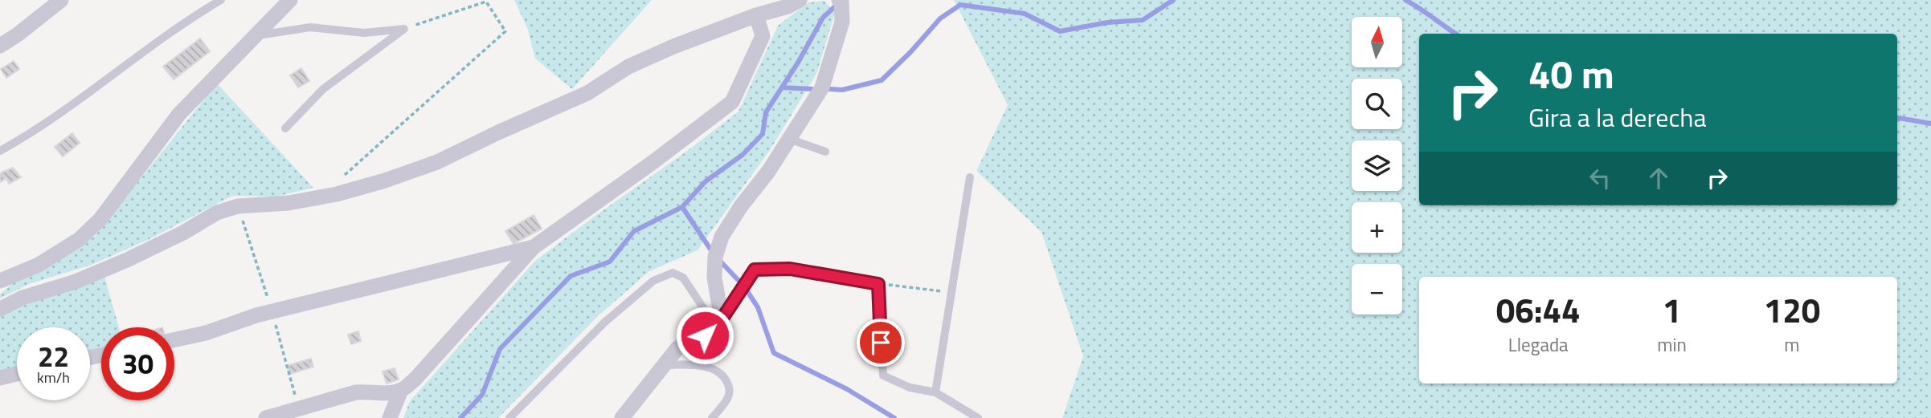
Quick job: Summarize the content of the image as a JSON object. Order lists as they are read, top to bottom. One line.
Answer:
{"north":"top","page":{"map_buttons":["+","−"],"turn":["40 m","Gira a la derecha"],"eta":["06:44","Llegada","1","min","120","m"],"speed":"22 km/h","limit":"30"}}
